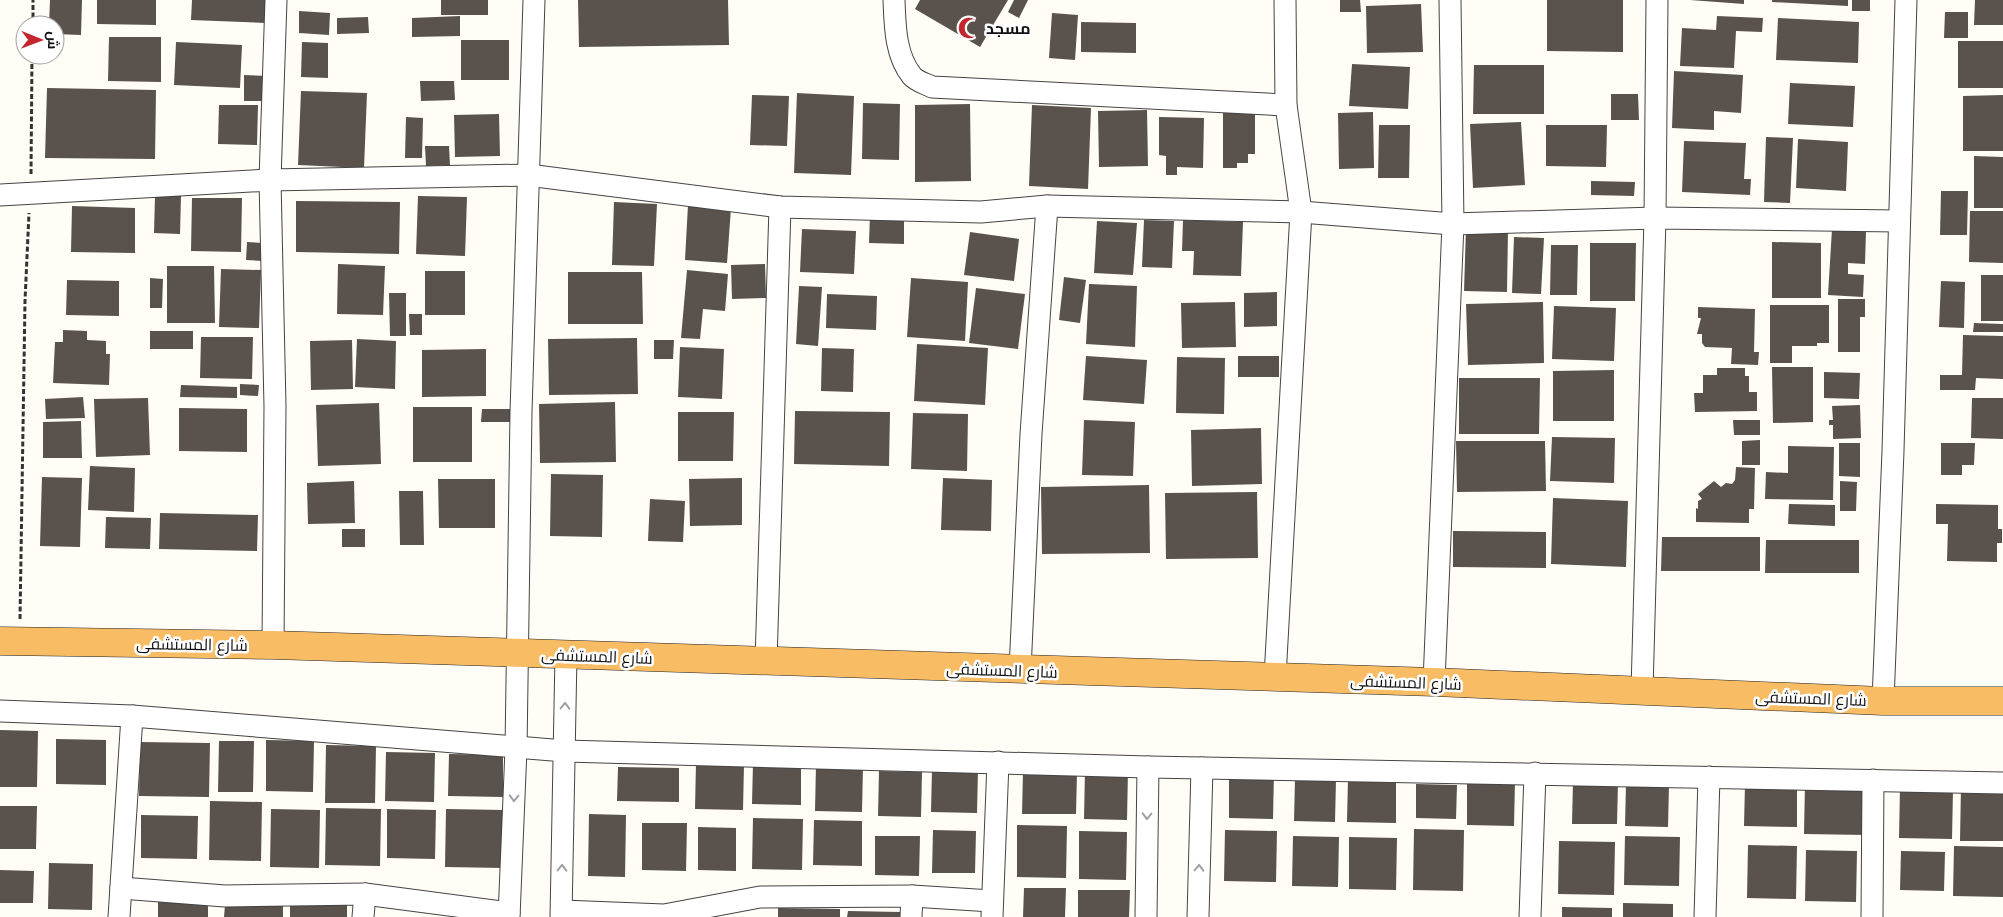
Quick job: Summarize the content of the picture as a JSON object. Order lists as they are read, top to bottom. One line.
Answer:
{"streets":{"highway":["شارع المستشفى"]},"places":{"mosque":["مسجد"]},"north":"right"}
